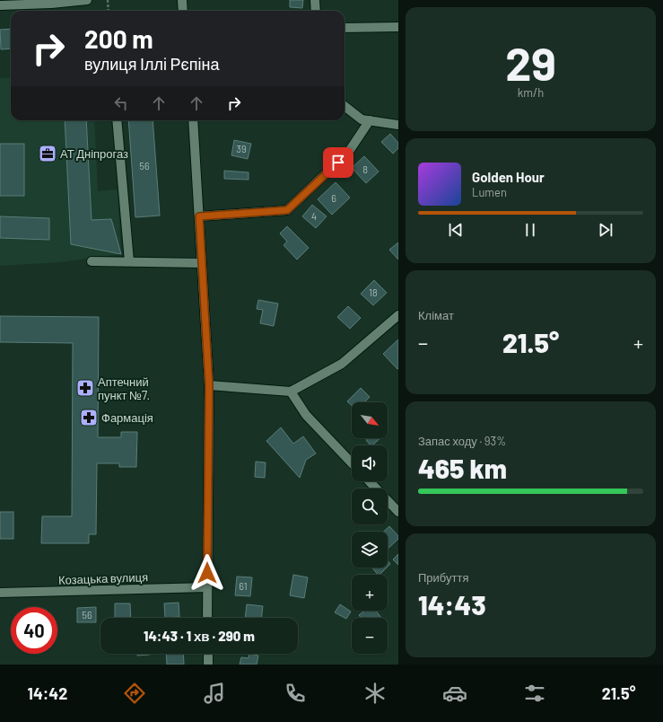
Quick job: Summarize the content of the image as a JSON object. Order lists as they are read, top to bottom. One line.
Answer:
{"streets":{"street":["Козацька вулиця"]},"places":{"office":["АТ Дніпрогаз"],"pharmacy":["Аптечний пункт №7.","Фармація"]},"house_numbers":["39","56","8","6","4","18","61","56"],"north":"bottom right","page":{"tile":[["29","km/h"],"Клімат",["Запас ходу · 93%","465 km"],["Прибуття","14:43"]],"turn":["200 m","вулиця Іллі Рєпіна"],"song":["Golden Hour","Lumen"],"heat":["−","21.5°","+"],"map_buttons":["+","−"],"limit":"40","trip":"14:43 · 1 хв · 290 m","tabs":["14:42","21.5°"]}}
